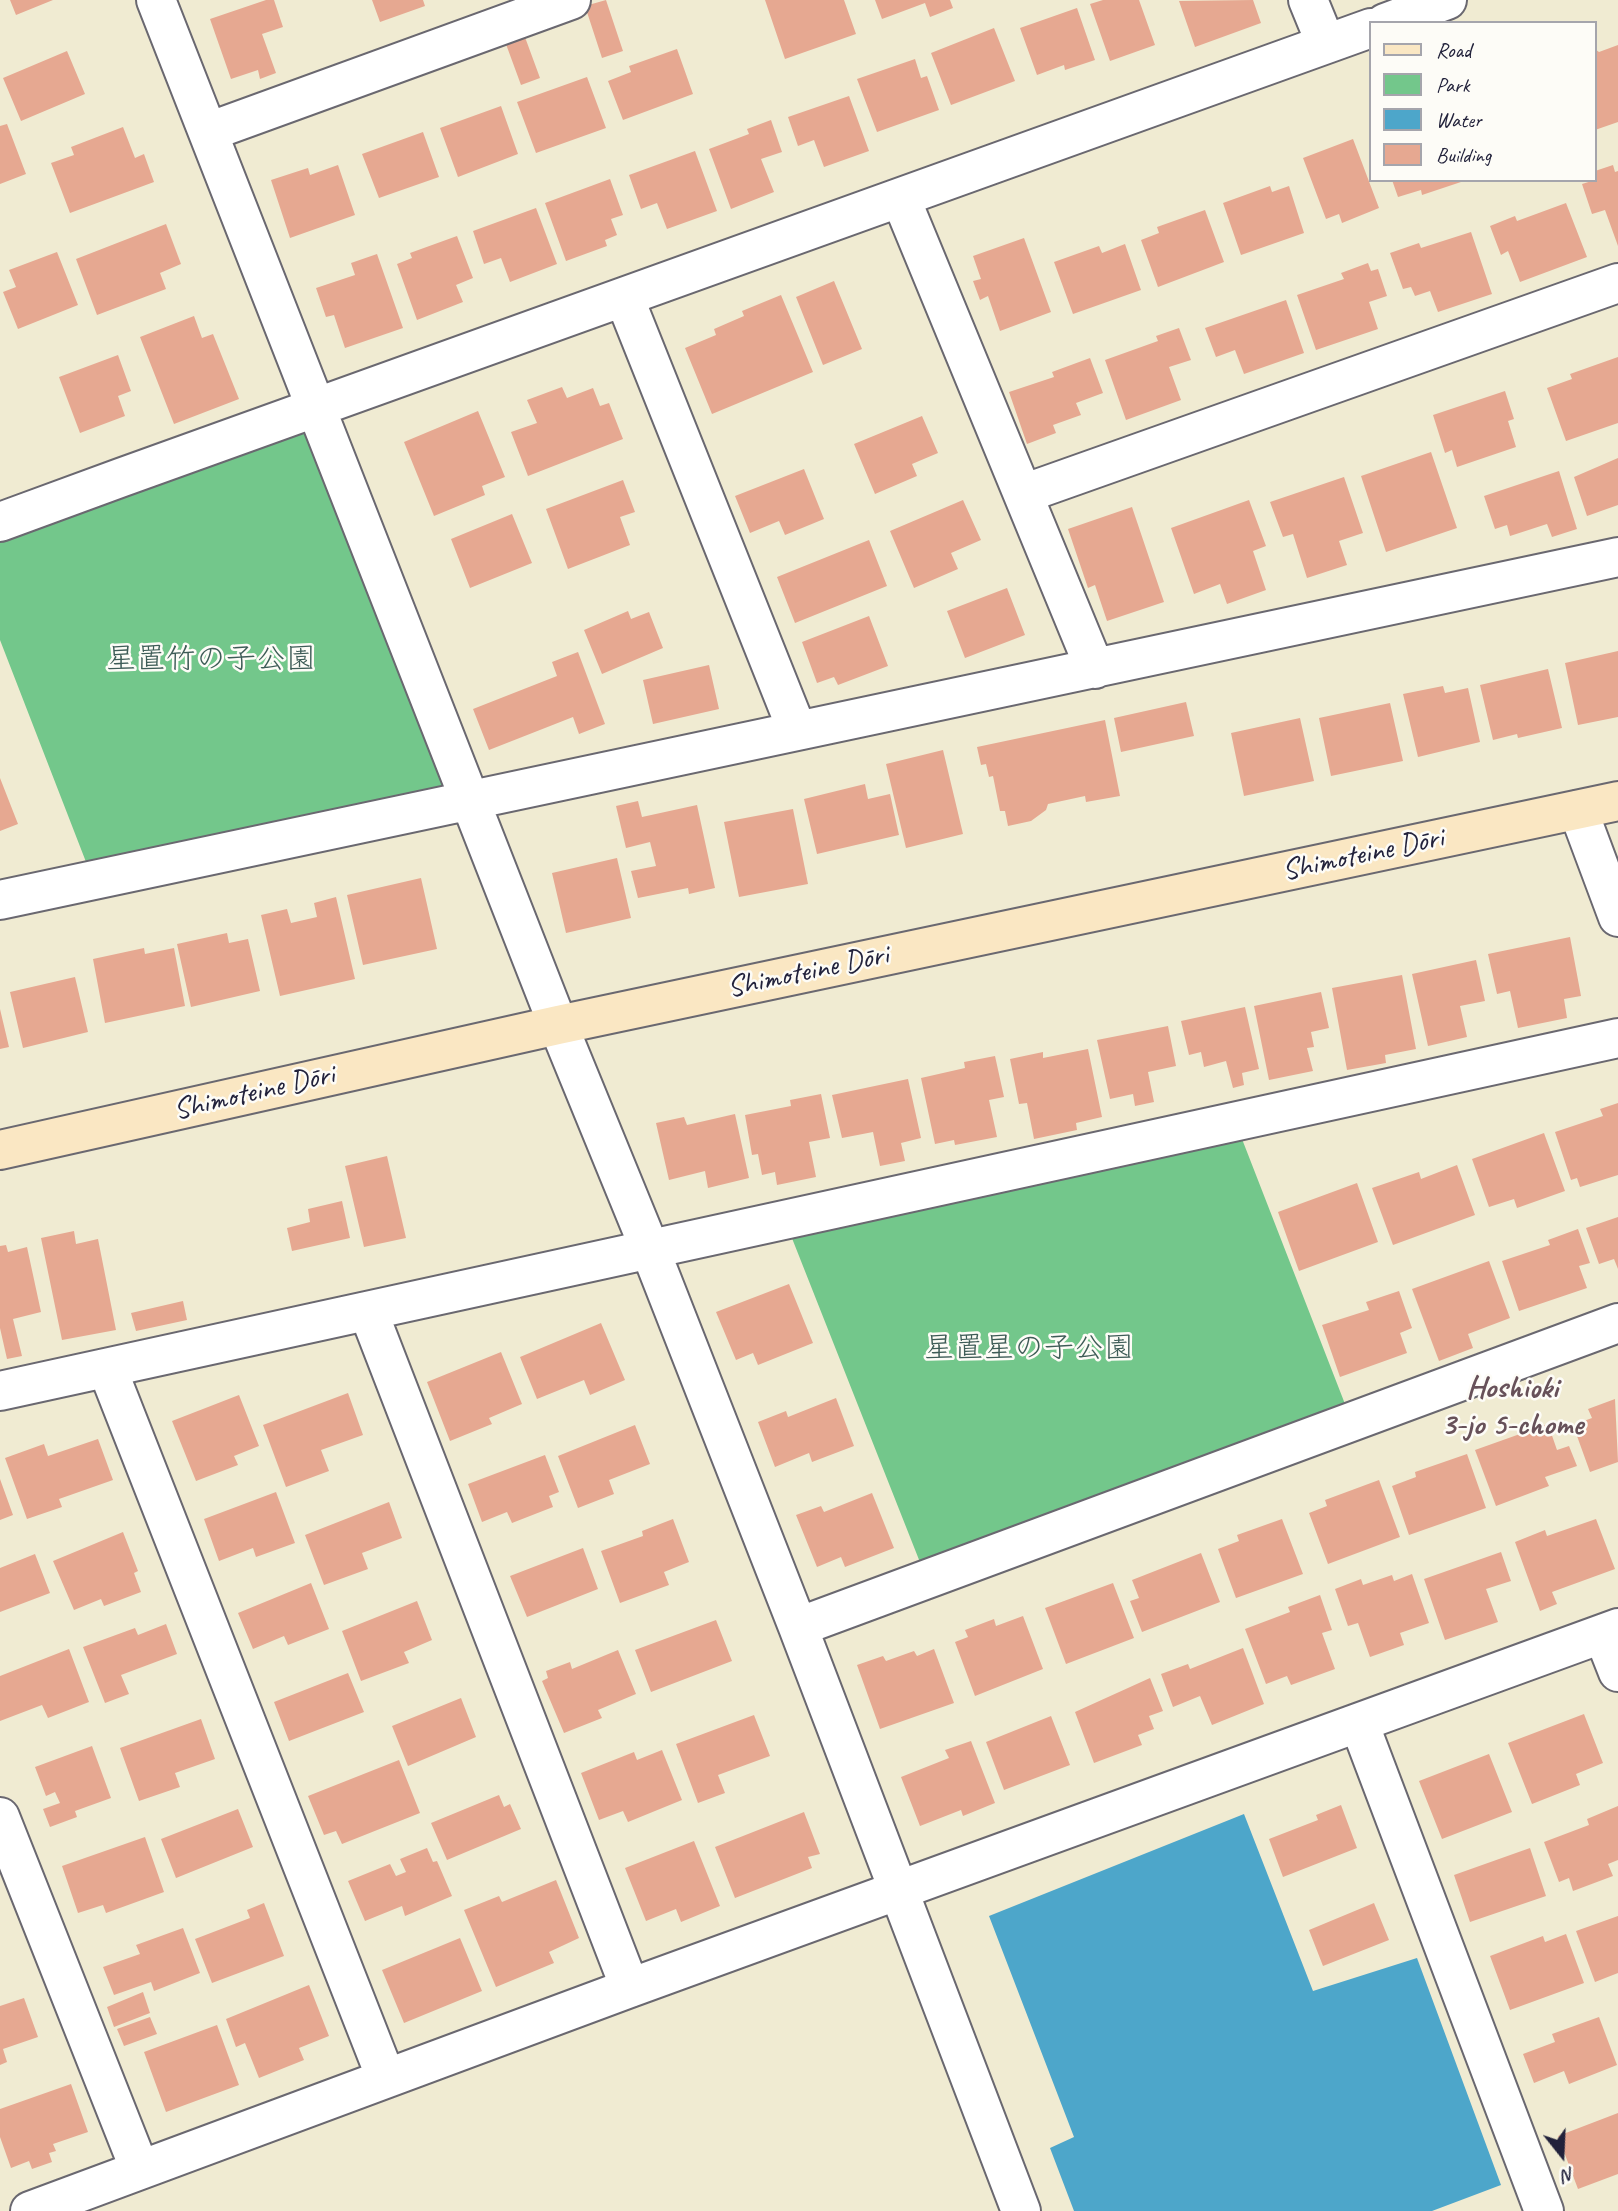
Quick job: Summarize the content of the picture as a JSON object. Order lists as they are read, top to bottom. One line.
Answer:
{"streets":{"street":["Shimoteine Dōri"]},"districts":["Hoshioki 3-jo 5-chome"],"parks":["星置竹の子公園","星置星の子公園"],"legend":["Road","Park","Water","Building"],"north":"bottom"}
